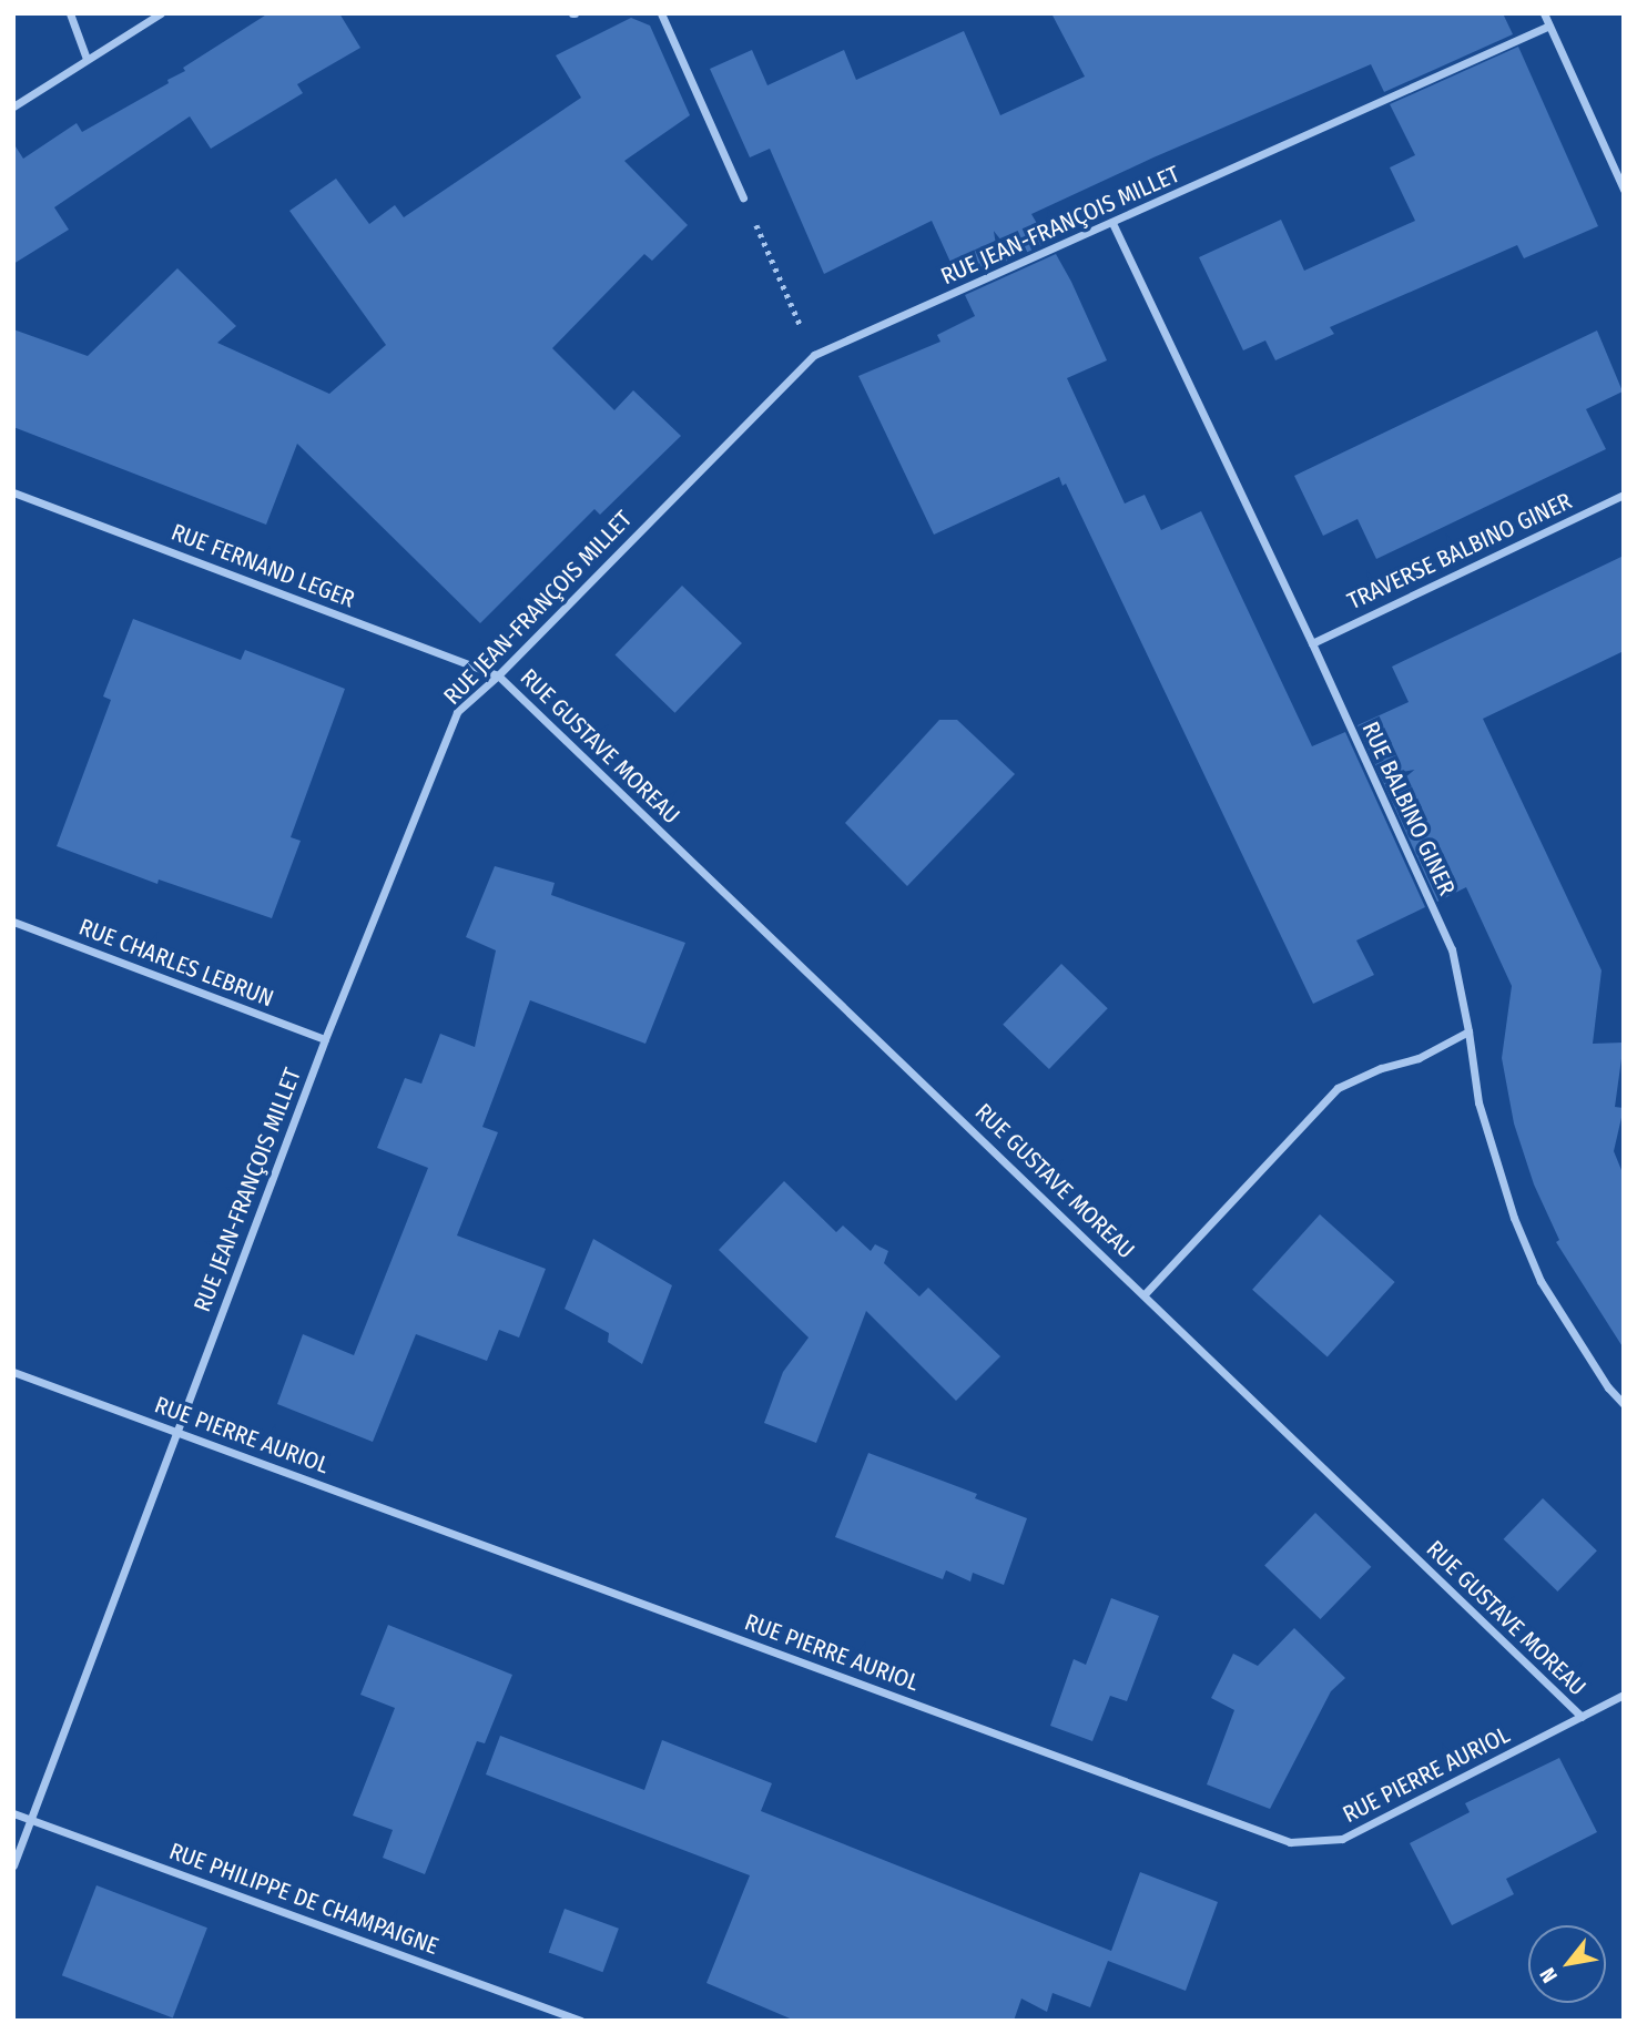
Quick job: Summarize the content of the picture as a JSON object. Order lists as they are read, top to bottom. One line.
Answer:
{"streets":{"street":["RUE JEAN-FRANÇOIS MILLET","TRAVERSE BALBINO GINER","RUE FERNAND LEGER","RUE GUSTAVE MOREAU","RUE BALBINO GINER","RUE CHARLES LEBRUN","RUE PIERRE AURIOL","RUE PHILIPPE DE CHAMPAIGNE"]},"crossings":[["RUE JEAN-FRANÇOIS MILLET","RUE FERNAND LEGER"],["RUE JEAN-FRANÇOIS MILLET","RUE GUSTAVE MOREAU"],["RUE JEAN-FRANÇOIS MILLET","RUE BALBINO GINER"],["RUE JEAN-FRANÇOIS MILLET","RUE CHARLES LEBRUN"],["RUE JEAN-FRANÇOIS MILLET","RUE PIERRE AURIOL"],["RUE JEAN-FRANÇOIS MILLET","RUE PHILIPPE DE CHAMPAIGNE"],["TRAVERSE BALBINO GINER","RUE BALBINO GINER"],["RUE FERNAND LEGER","RUE GUSTAVE MOREAU"],["RUE GUSTAVE MOREAU","RUE PIERRE AURIOL"]],"north":"bottom left"}
